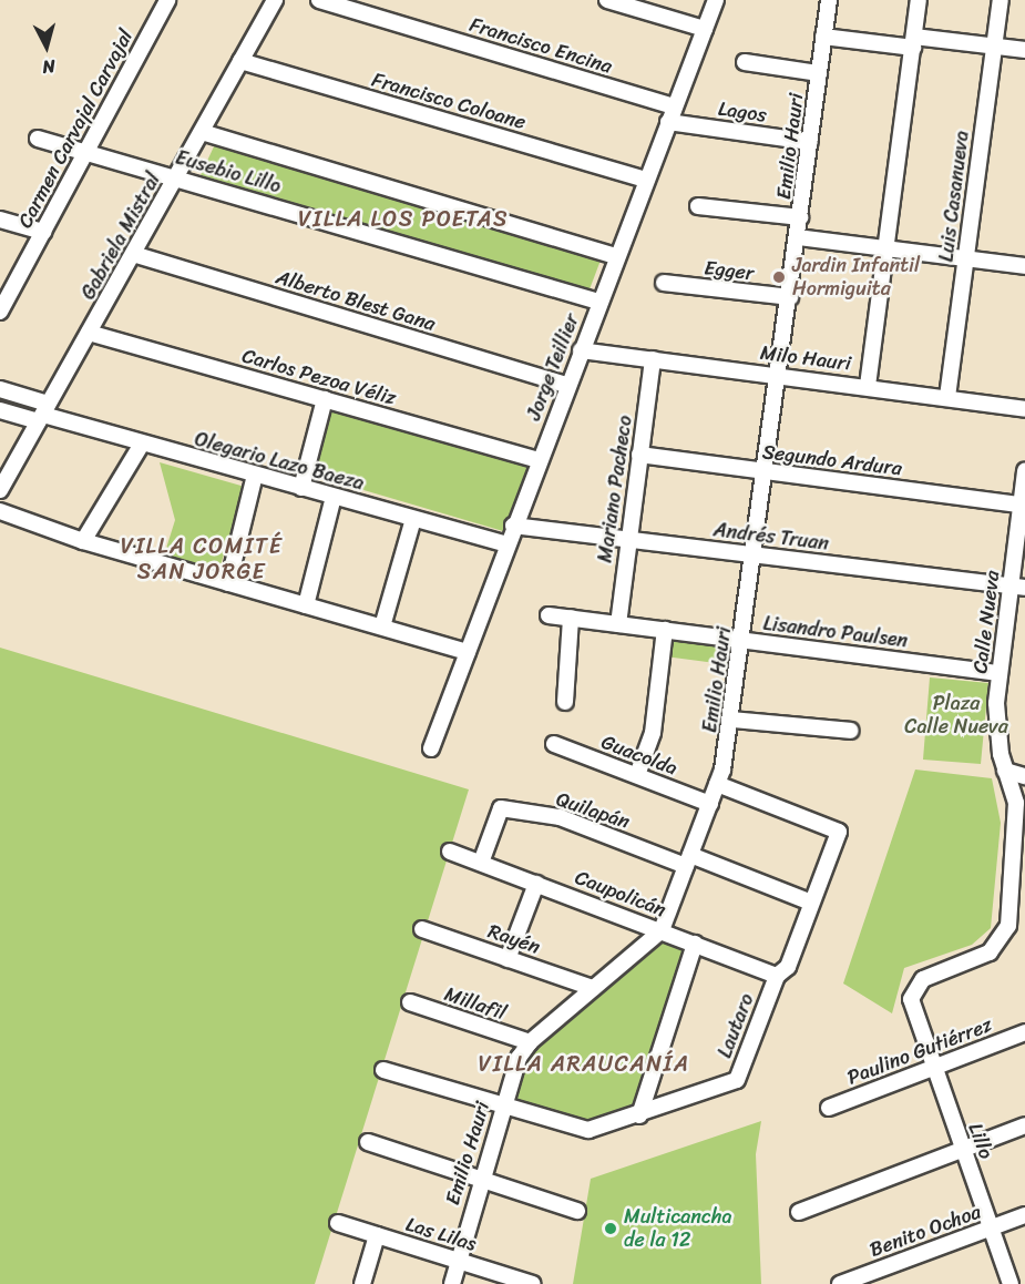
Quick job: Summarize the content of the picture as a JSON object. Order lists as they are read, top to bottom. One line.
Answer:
{"streets":{"street":["Francisco Encina","Francisco Coloane","Lagos","Carmen Carvajal Carvajal","Emilio Hauri","Eusebio Lillo","Luis Casanueva","Gabriela Mistral","Egger","Alberto Blest Gana","Milo Hauri","Jorge Teillier","Carlos Pezoa Véliz","Segundo Ardura","Olegario Lazo Baeza","Mariano Pacheco","Andrés Truan","Calle Nueva","Lisandro Paulsen","Guacolda","Quilapán","Caupolicán","Rayén","Millafil","Lautaro","Paulino Gutiérrez","Lillo","Benito Ochoa","Las Lilas"]},"crossings":[["Francisco Encina","Jorge Teillier"],["Francisco Coloane","Gabriela Mistral"],["Francisco Coloane","Jorge Teillier"],["Lagos","Emilio Hauri"],["Lagos","Jorge Teillier"],["Carmen Carvajal Carvajal","Eusebio Lillo"],["Emilio Hauri","Egger"],["Emilio Hauri","Milo Hauri"],["Emilio Hauri","Segundo Ardura"],["Emilio Hauri","Andrés Truan"],["Emilio Hauri","Lisandro Paulsen"],["Emilio Hauri","Guacolda"],["Emilio Hauri","Quilapán"],["Emilio Hauri","Caupolicán"],["Emilio Hauri","Rayén"],["Emilio Hauri","Millafil"],["Emilio Hauri","Lautaro"],["Emilio Hauri","Las Lilas"],["Eusebio Lillo","Gabriela Mistral"],["Eusebio Lillo","Jorge Teillier"],["Luis Casanueva","Milo Hauri"],["Gabriela Mistral","Alberto Blest Gana"],["Gabriela Mistral","Carlos Pezoa Véliz"],["Gabriela Mistral","Olegario Lazo Baeza"],["Alberto Blest Gana","Jorge Teillier"],["Milo Hauri","Jorge Teillier"],["Milo Hauri","Mariano Pacheco"],["Jorge Teillier","Carlos Pezoa Véliz"],["Jorge Teillier","Olegario Lazo Baeza"],["Jorge Teillier","Andrés Truan"],["Segundo Ardura","Mariano Pacheco"],["Segundo Ardura","Calle Nueva"],["Mariano Pacheco","Andrés Truan"],["Mariano Pacheco","Lisandro Paulsen"],["Andrés Truan","Calle Nueva"],["Calle Nueva","Lisandro Paulsen"],["Calle Nueva","Lillo"],["Quilapán","Caupolicán"],["Quilapán","Lautaro"],["Caupolicán","Lautaro"],["Paulino Gutiérrez","Lillo"],["Lillo","Benito Ochoa"]],"districts":["VILLA LOS POETAS","VILLA COMITÉ SAN JORGE","VILLA ARAUCANÍA"],"parks":["Plaza Calle Nueva"],"places":["Jardin Infantil Hormiguita","Multicancha de la 12"],"north":"bottom"}
